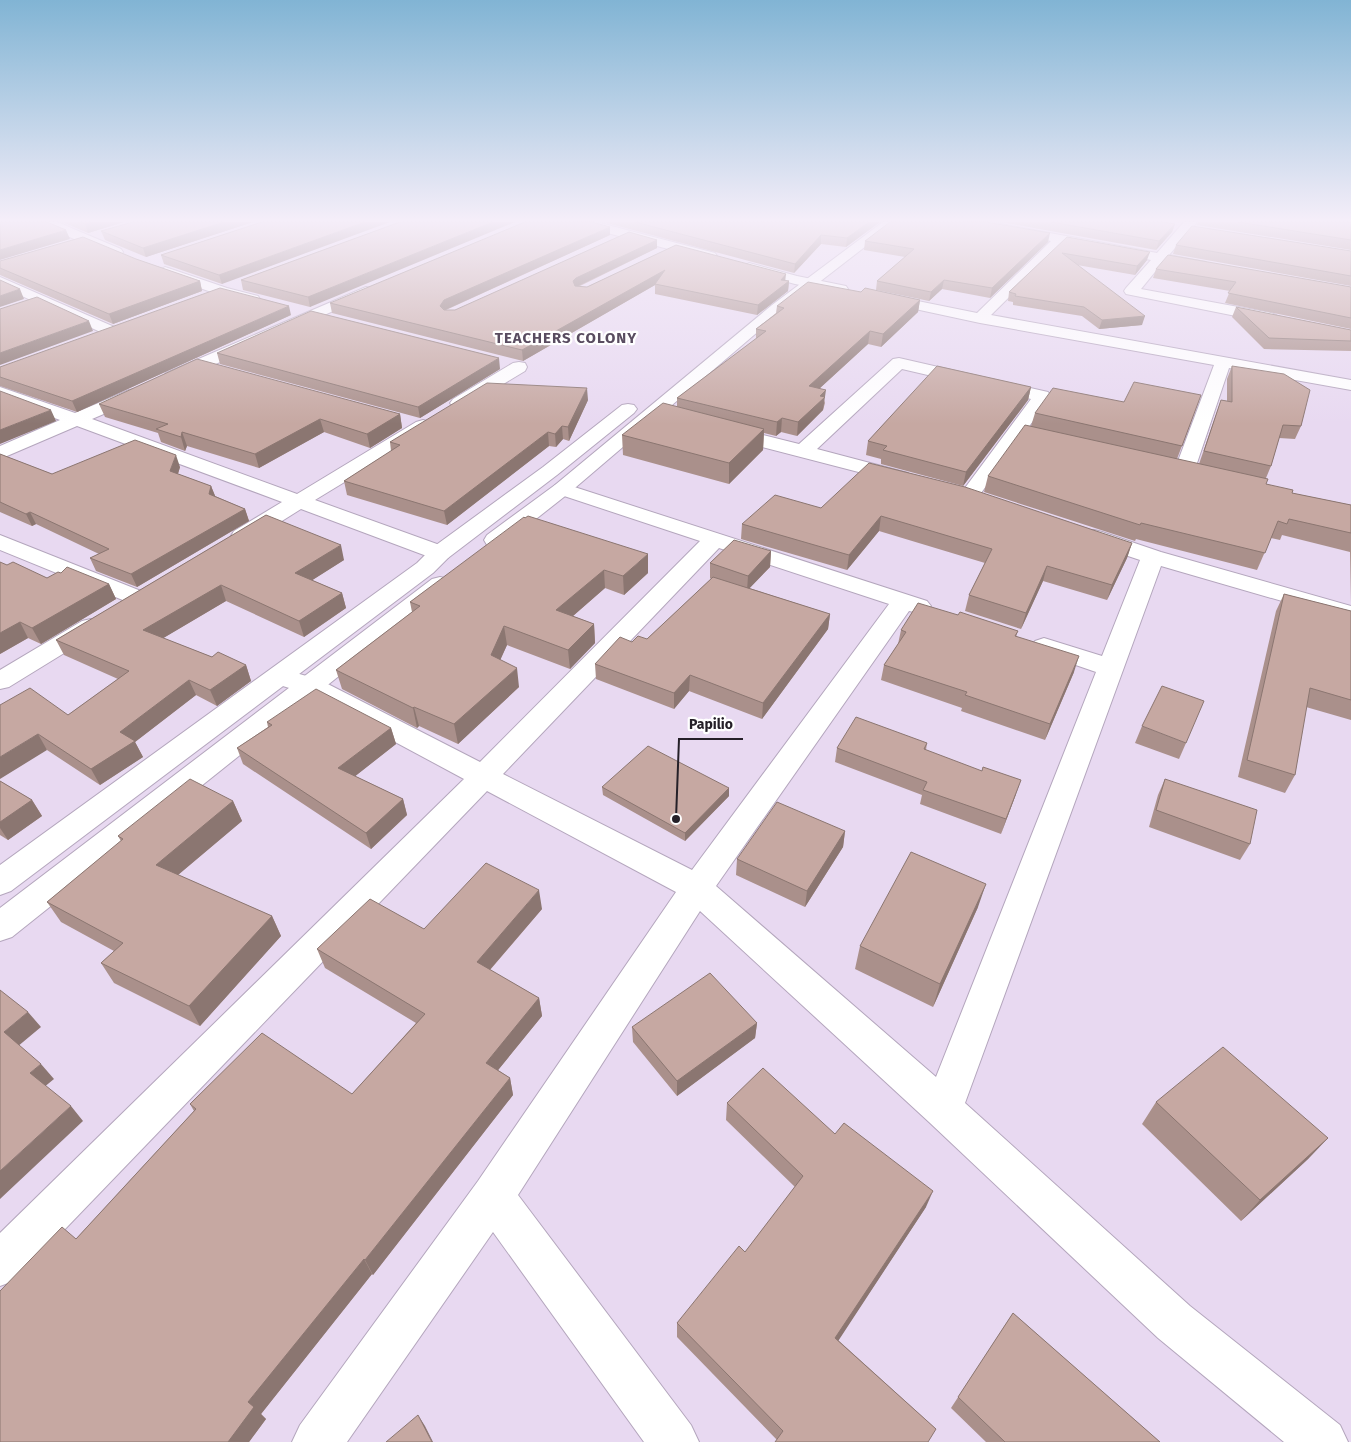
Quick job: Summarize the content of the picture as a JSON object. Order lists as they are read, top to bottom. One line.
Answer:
{"districts":["TEACHERS COLONY"],"places":["Papilio"]}
